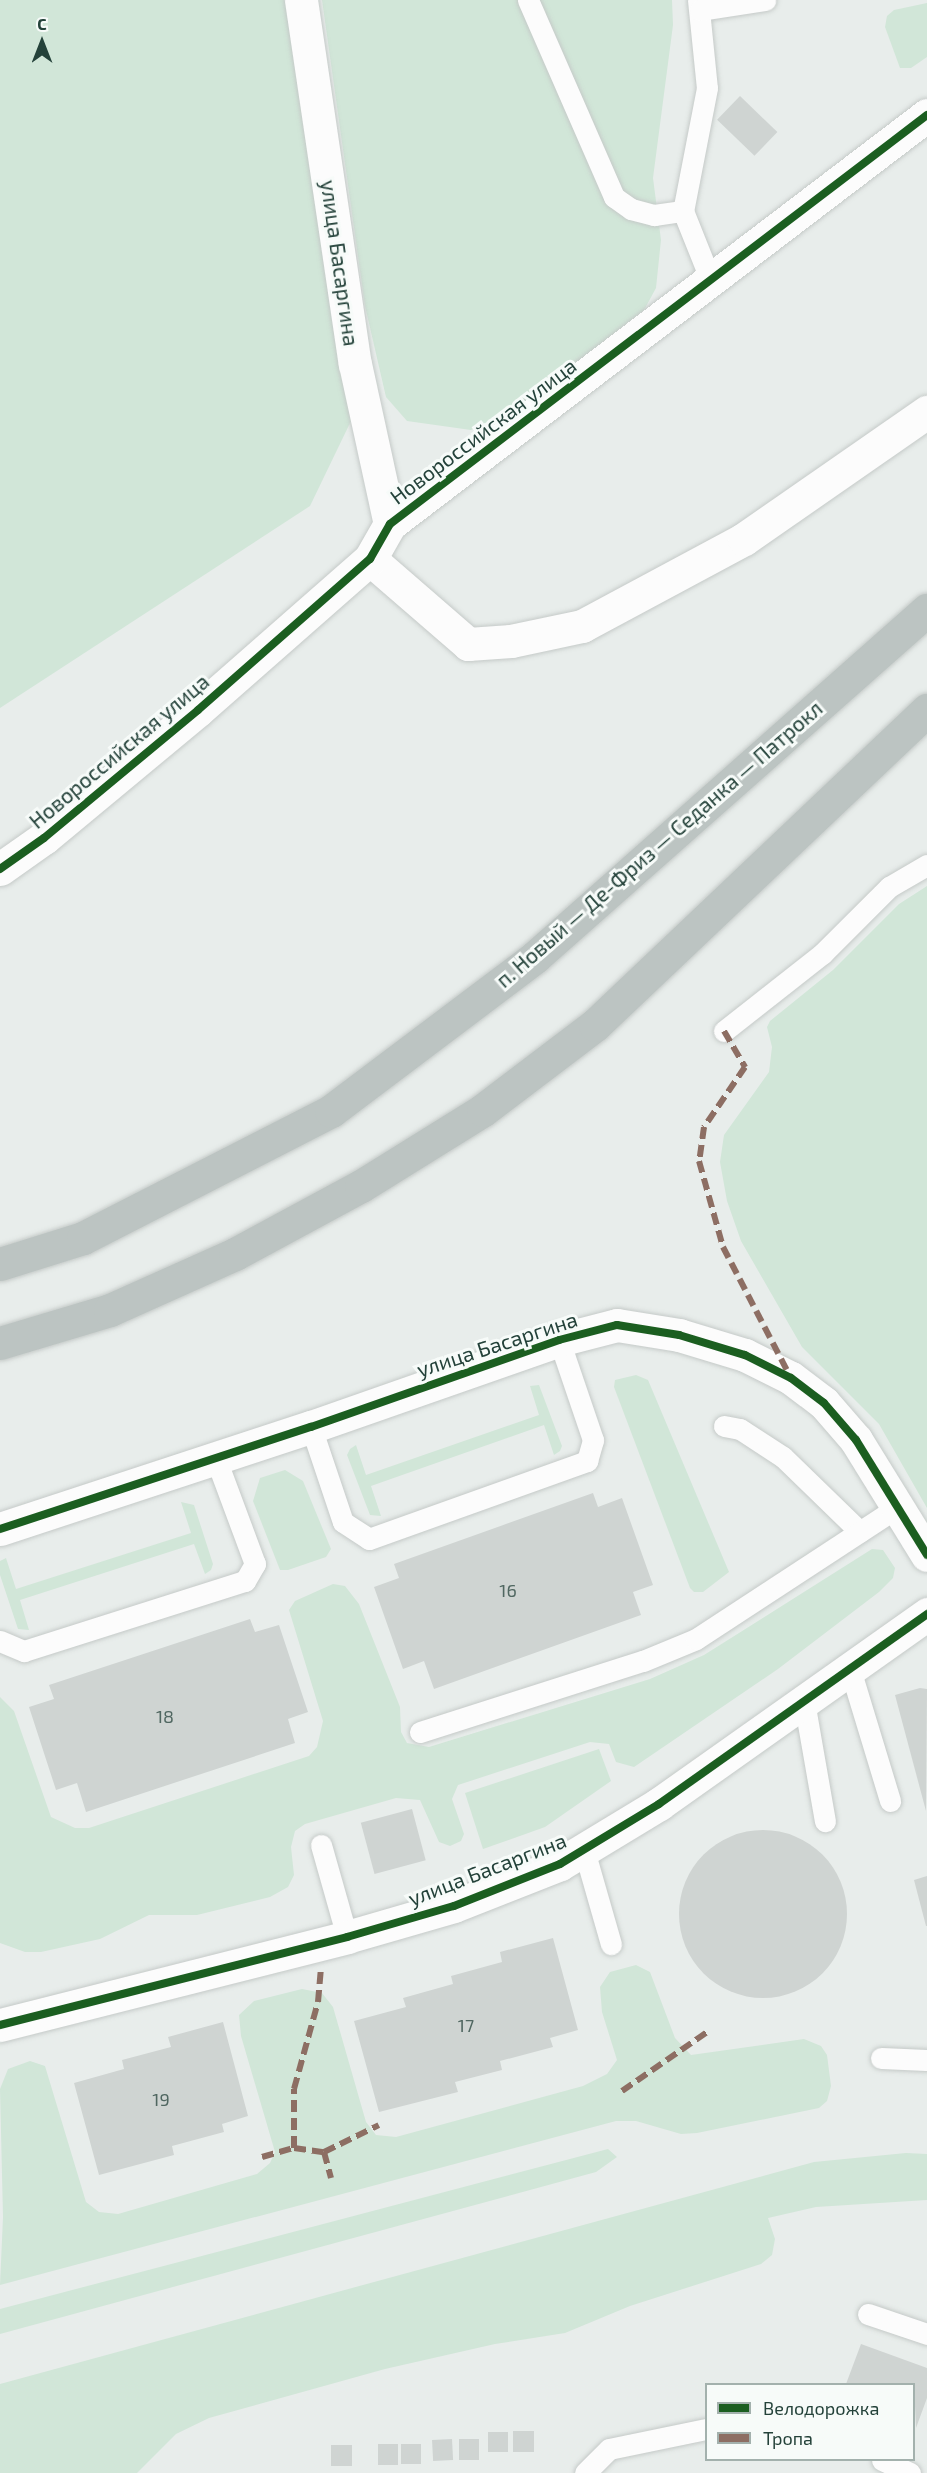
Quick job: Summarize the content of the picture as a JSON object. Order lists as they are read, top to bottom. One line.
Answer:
{"streets":{"highway":["п. Новый — Де-Фриз — Седанка — Патрокл"],"street":["улица Басаргина","Новороссийская улица"]},"crossings":[["улица Басаргина","Новороссийская улица"]],"house_numbers":["16","18","17","19"],"legend":["Велодорожка","Тропа"],"north":"top"}
